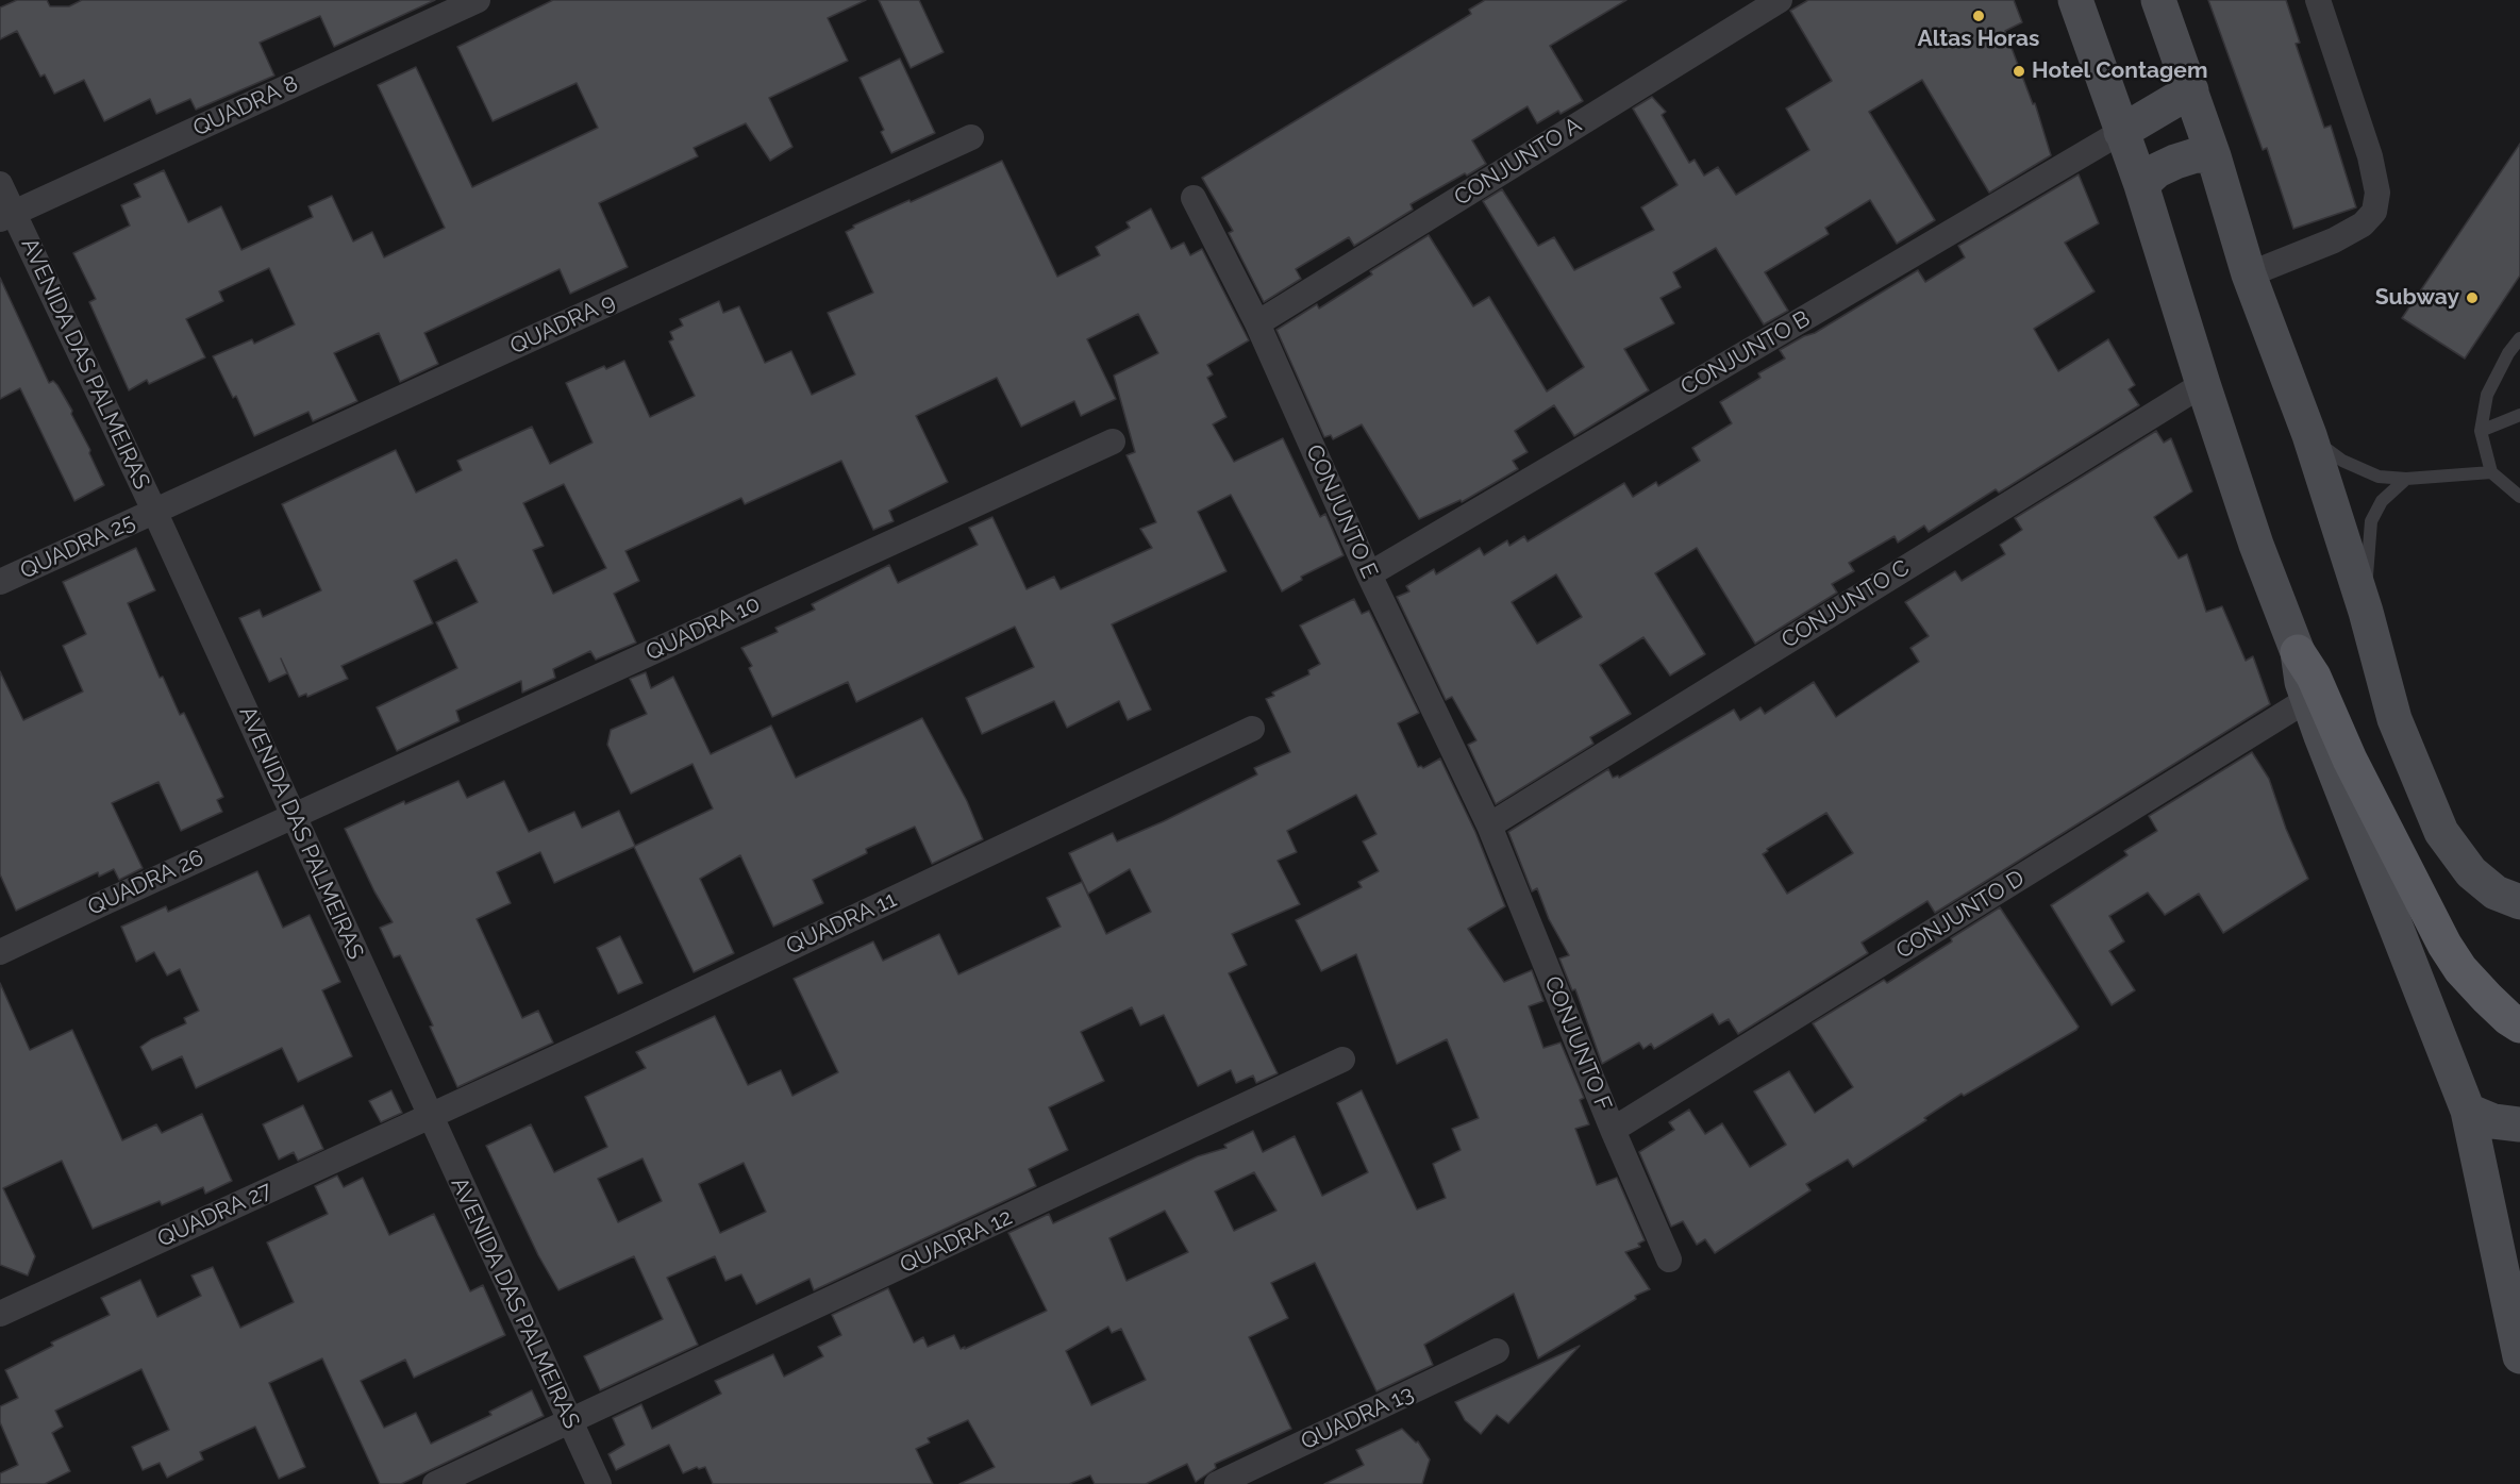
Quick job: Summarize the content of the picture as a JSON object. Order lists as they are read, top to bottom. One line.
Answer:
{"streets":{"street":["QUADRA 8","CONJUNTO A","QUADRA 9","CONJUNTO B","AVENIDA DAS PALMEIRAS","CONJUNTO E","QUADRA 25","CONJUNTO C","QUADRA 10","QUADRA 26","CONJUNTO D","QUADRA 11","CONJUNTO F","QUADRA 27","QUADRA 12","QUADRA 13"]},"crossings":[["QUADRA 8","AVENIDA DAS PALMEIRAS"],["CONJUNTO A","CONJUNTO E"],["QUADRA 9","AVENIDA DAS PALMEIRAS"],["QUADRA 9","QUADRA 25"],["CONJUNTO B","CONJUNTO E"],["AVENIDA DAS PALMEIRAS","QUADRA 25"],["AVENIDA DAS PALMEIRAS","QUADRA 10"],["AVENIDA DAS PALMEIRAS","QUADRA 26"],["AVENIDA DAS PALMEIRAS","QUADRA 11"],["AVENIDA DAS PALMEIRAS","QUADRA 27"],["AVENIDA DAS PALMEIRAS","QUADRA 12"],["CONJUNTO E","CONJUNTO C"],["CONJUNTO E","CONJUNTO F"],["CONJUNTO C","CONJUNTO F"],["QUADRA 10","QUADRA 26"],["CONJUNTO D","CONJUNTO F"],["QUADRA 11","QUADRA 27"]],"places":["Altas Horas","Hotel Contagem","Subway"]}
